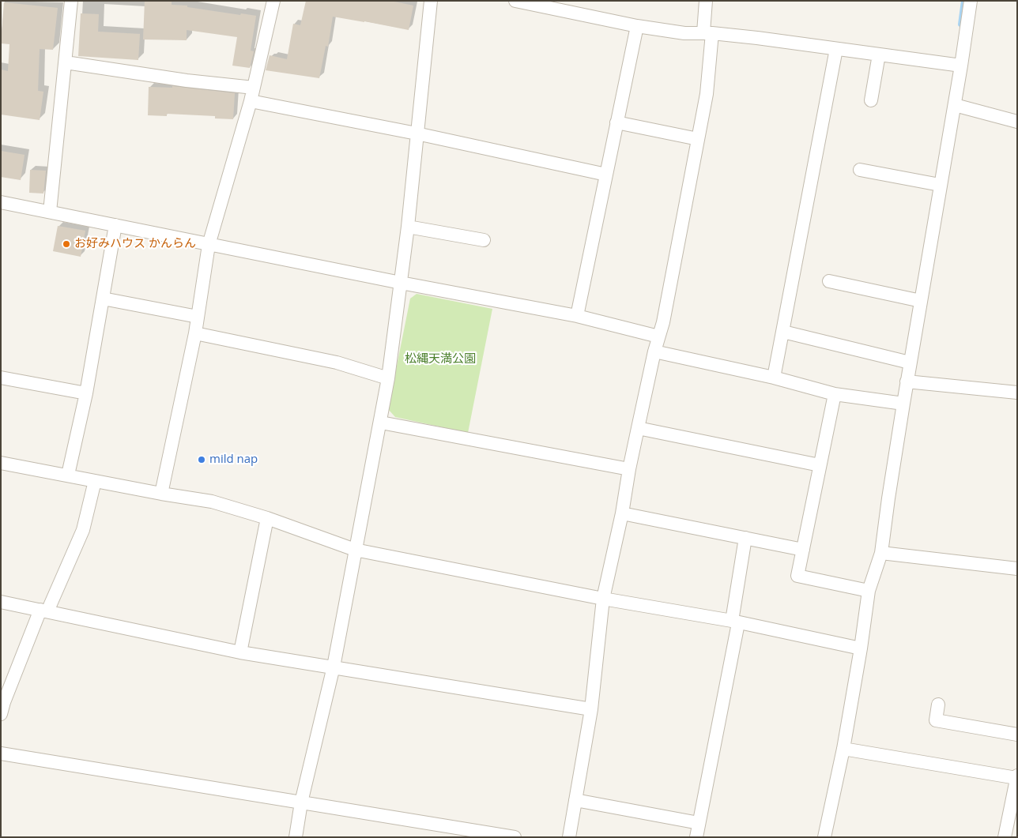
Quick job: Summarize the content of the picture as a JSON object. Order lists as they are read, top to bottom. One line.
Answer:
{"parks":["松縄天満公園"],"places":["お好みハウス かんらん","mild nap"]}
